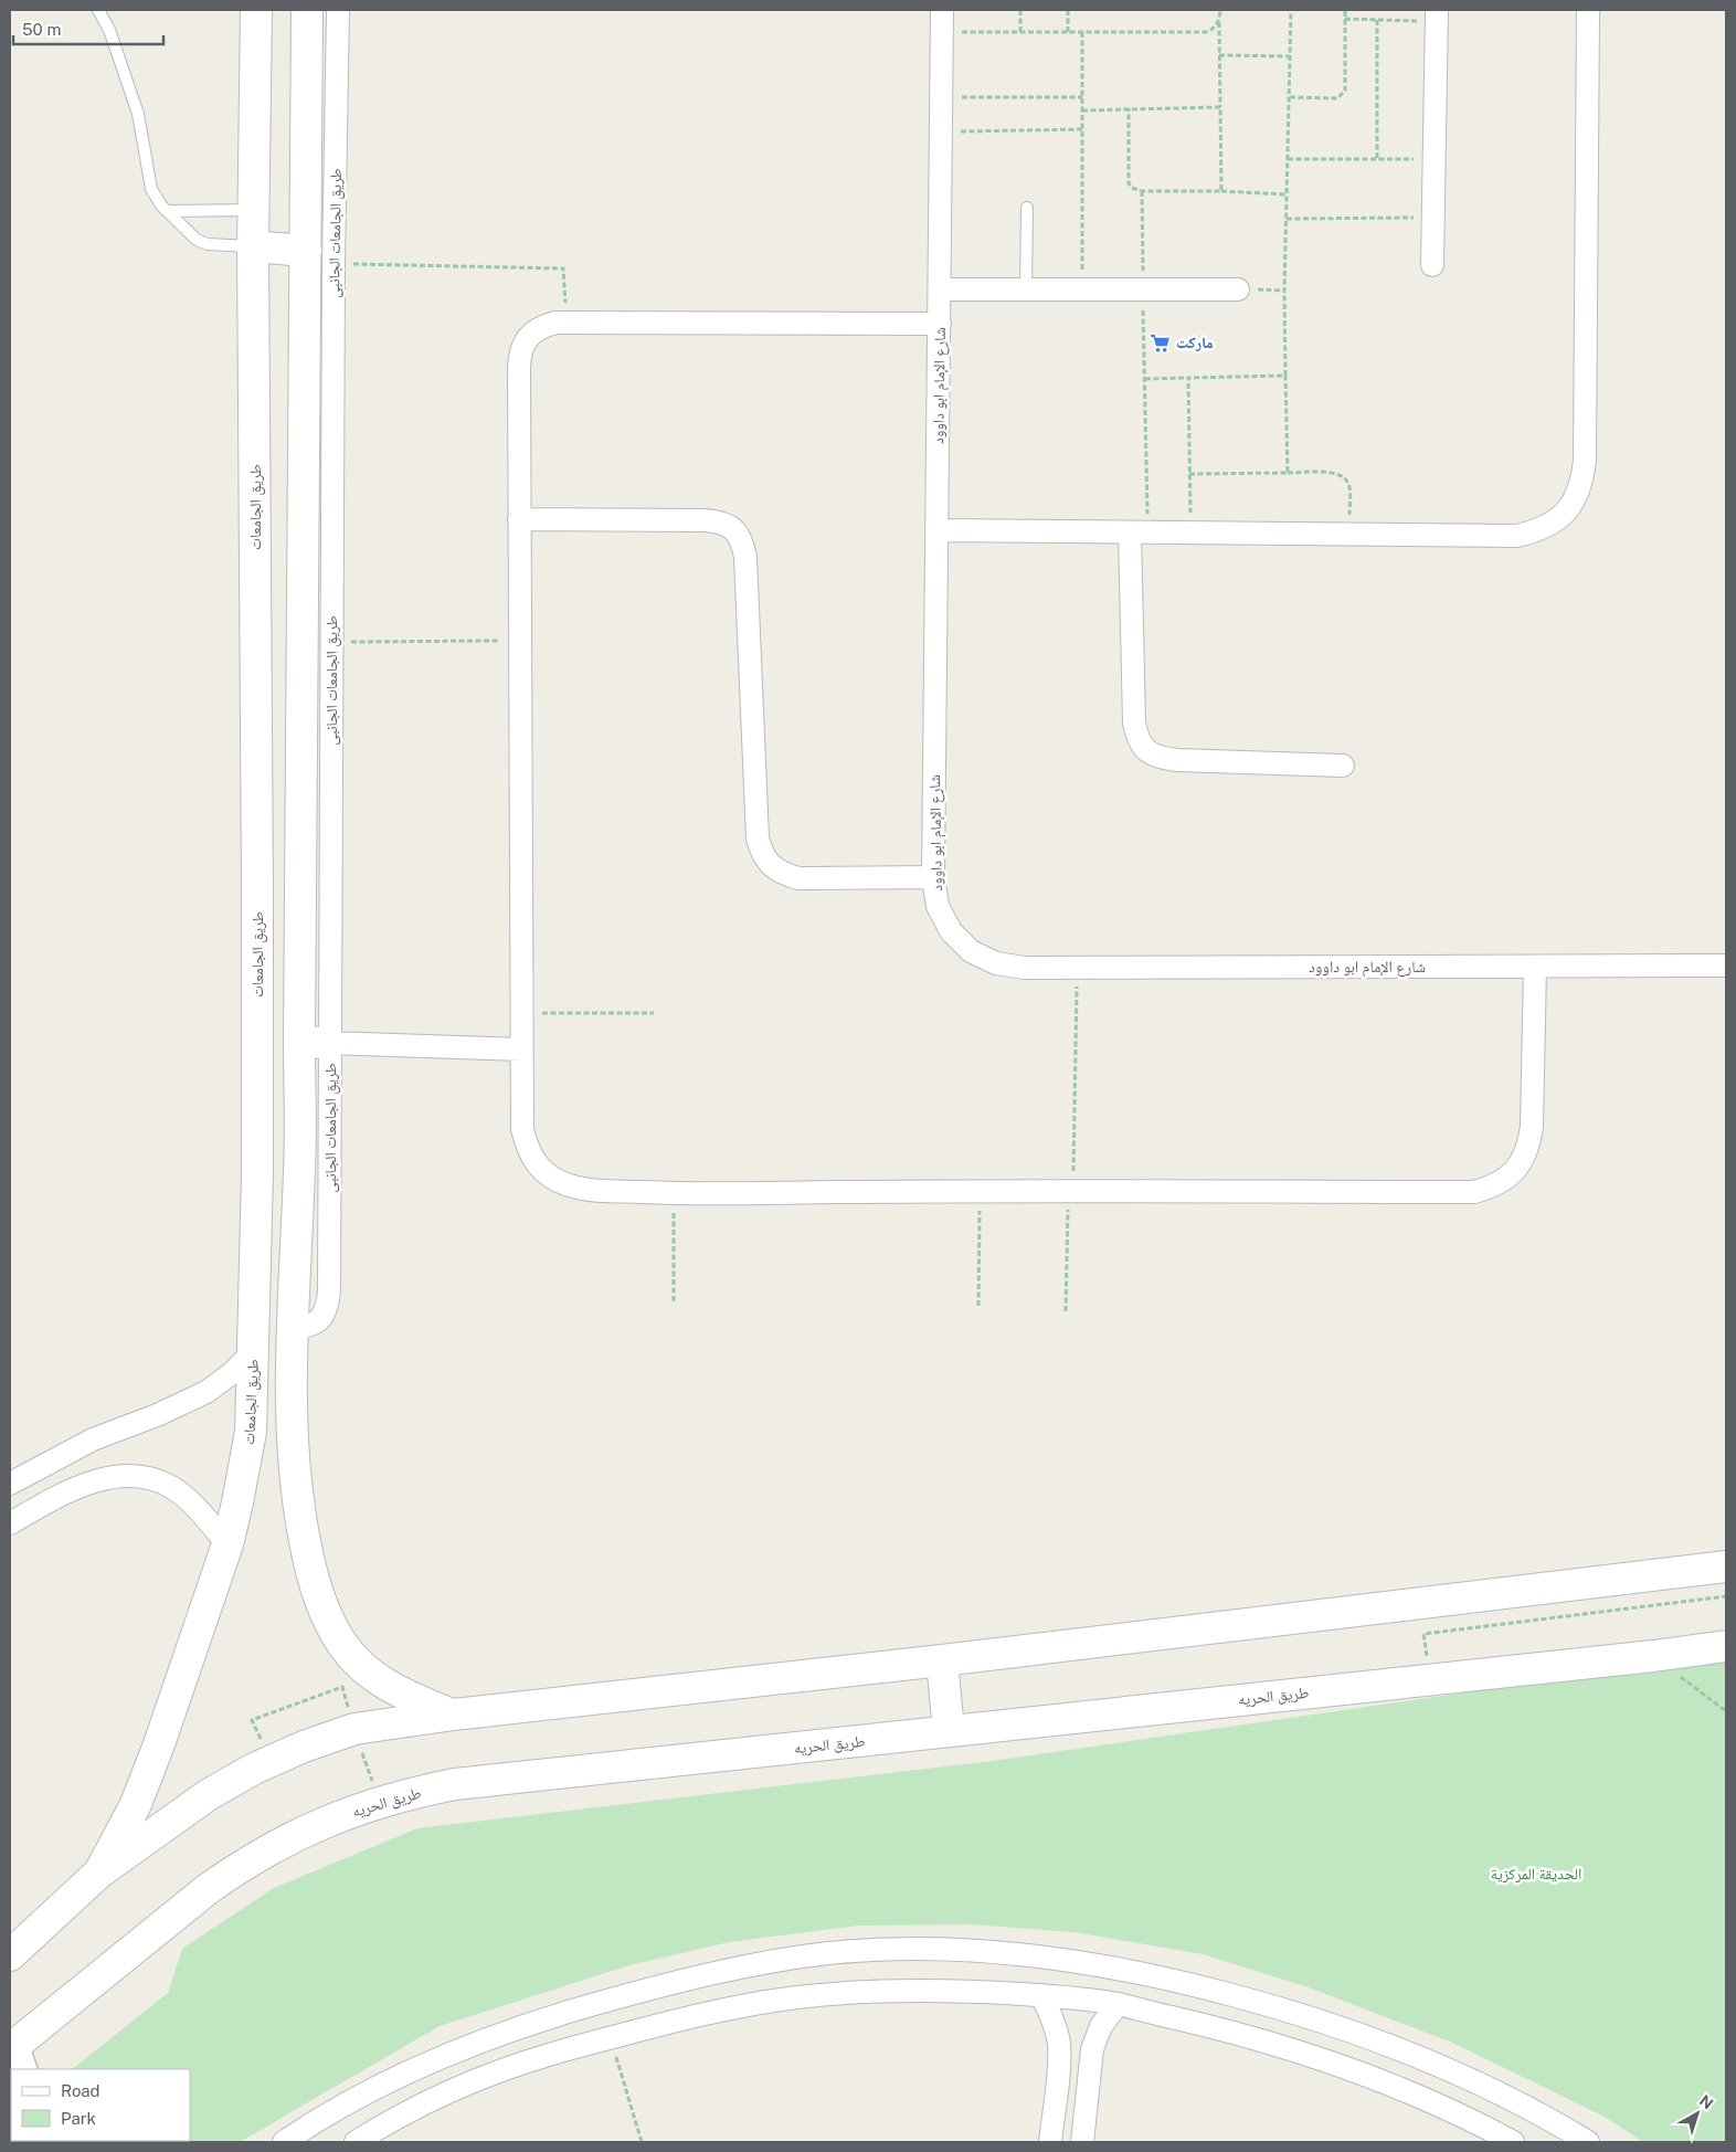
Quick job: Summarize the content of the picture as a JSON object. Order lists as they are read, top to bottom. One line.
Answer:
{"streets":{"main road":["طريق الجامعات","طريق الحريه"],"street":["طريق الجامعات الجانبى","شارع الإمام ابو داوود"]},"parks":["الحديقة المركزية"],"places":{"supermarket":["ماركت"]},"legend":["Road","Park"],"scale_bar":"50 m","north":"top right"}
